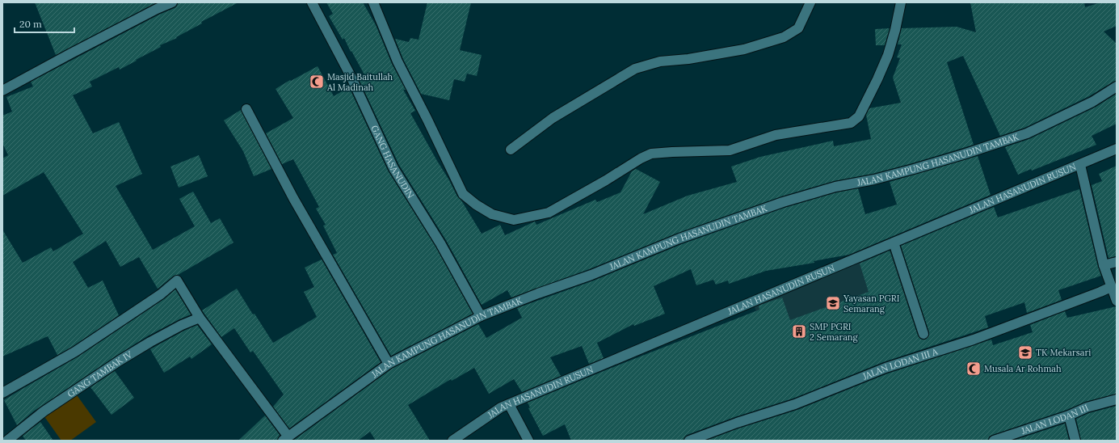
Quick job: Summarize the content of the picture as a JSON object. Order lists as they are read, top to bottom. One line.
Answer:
{"streets":{"street":["JALAN KAMPUNG HASANUDIN TAMBAK","GANG HASANUDIN","JALAN HASANUDIN RUSUN","JALAN LODAN III A","GANG TAMBAK IV","JALAN LODAN III"]},"crossings":[["JALAN KAMPUNG HASANUDIN TAMBAK","GANG HASANUDIN"]],"places":{"mosque":["Masjid Baitullah Al Madinah","Musala Ar Rohmah"],"school or university":["Yayasan PGRI Semarang","TK Mekarsari"],"building":["SMP PGRI 2 Semarang"]},"scale_bar":"20 m"}
